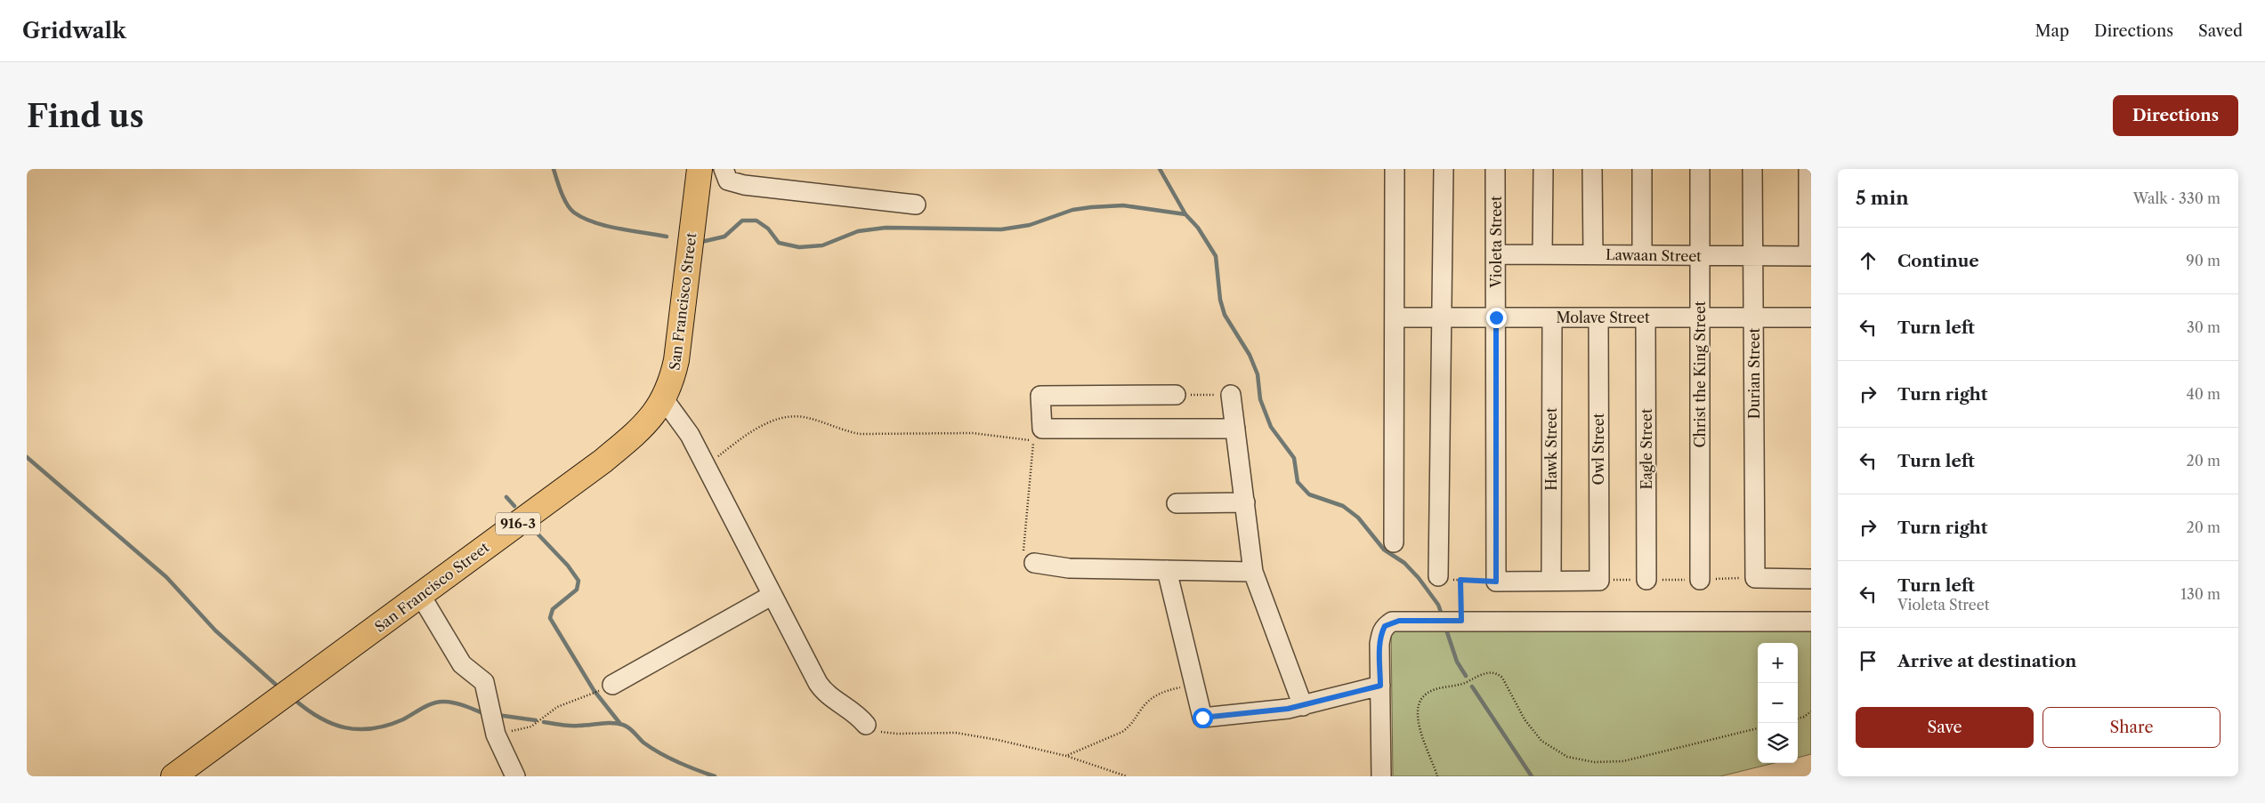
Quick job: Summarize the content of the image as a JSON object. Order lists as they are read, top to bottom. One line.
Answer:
{"streets":{"main road":["San Francisco Street","916-3"],"street":["Violeta Street","Lawaan Street","Molave Street","Durian Street","Christ the King Street","Hawk Street","Owl Street","Eagle Street"]},"crossings":[["Violeta Street","Lawaan Street"],["Violeta Street","Molave Street"],["Lawaan Street","Durian Street"],["Lawaan Street","Christ the King Street"],["Molave Street","Durian Street"],["Molave Street","Christ the King Street"],["Molave Street","Hawk Street"],["Molave Street","Owl Street"],["Molave Street","Eagle Street"]],"page":{"header":"Gridwalk","nav":["Map","Directions","Saved"],"buttons":["Directions",["Save","Share"]],"title":"Find us","heading":["5 min","Walk · 330 m"],"list":[["Continue","90 m"],["Turn left","30 m"],["Turn right","40 m"],["Turn left","20 m"],["Turn right","20 m"],["Turn left","Violeta Street","130 m"],"Arrive at destination"],"map_buttons":["+","−"]}}
